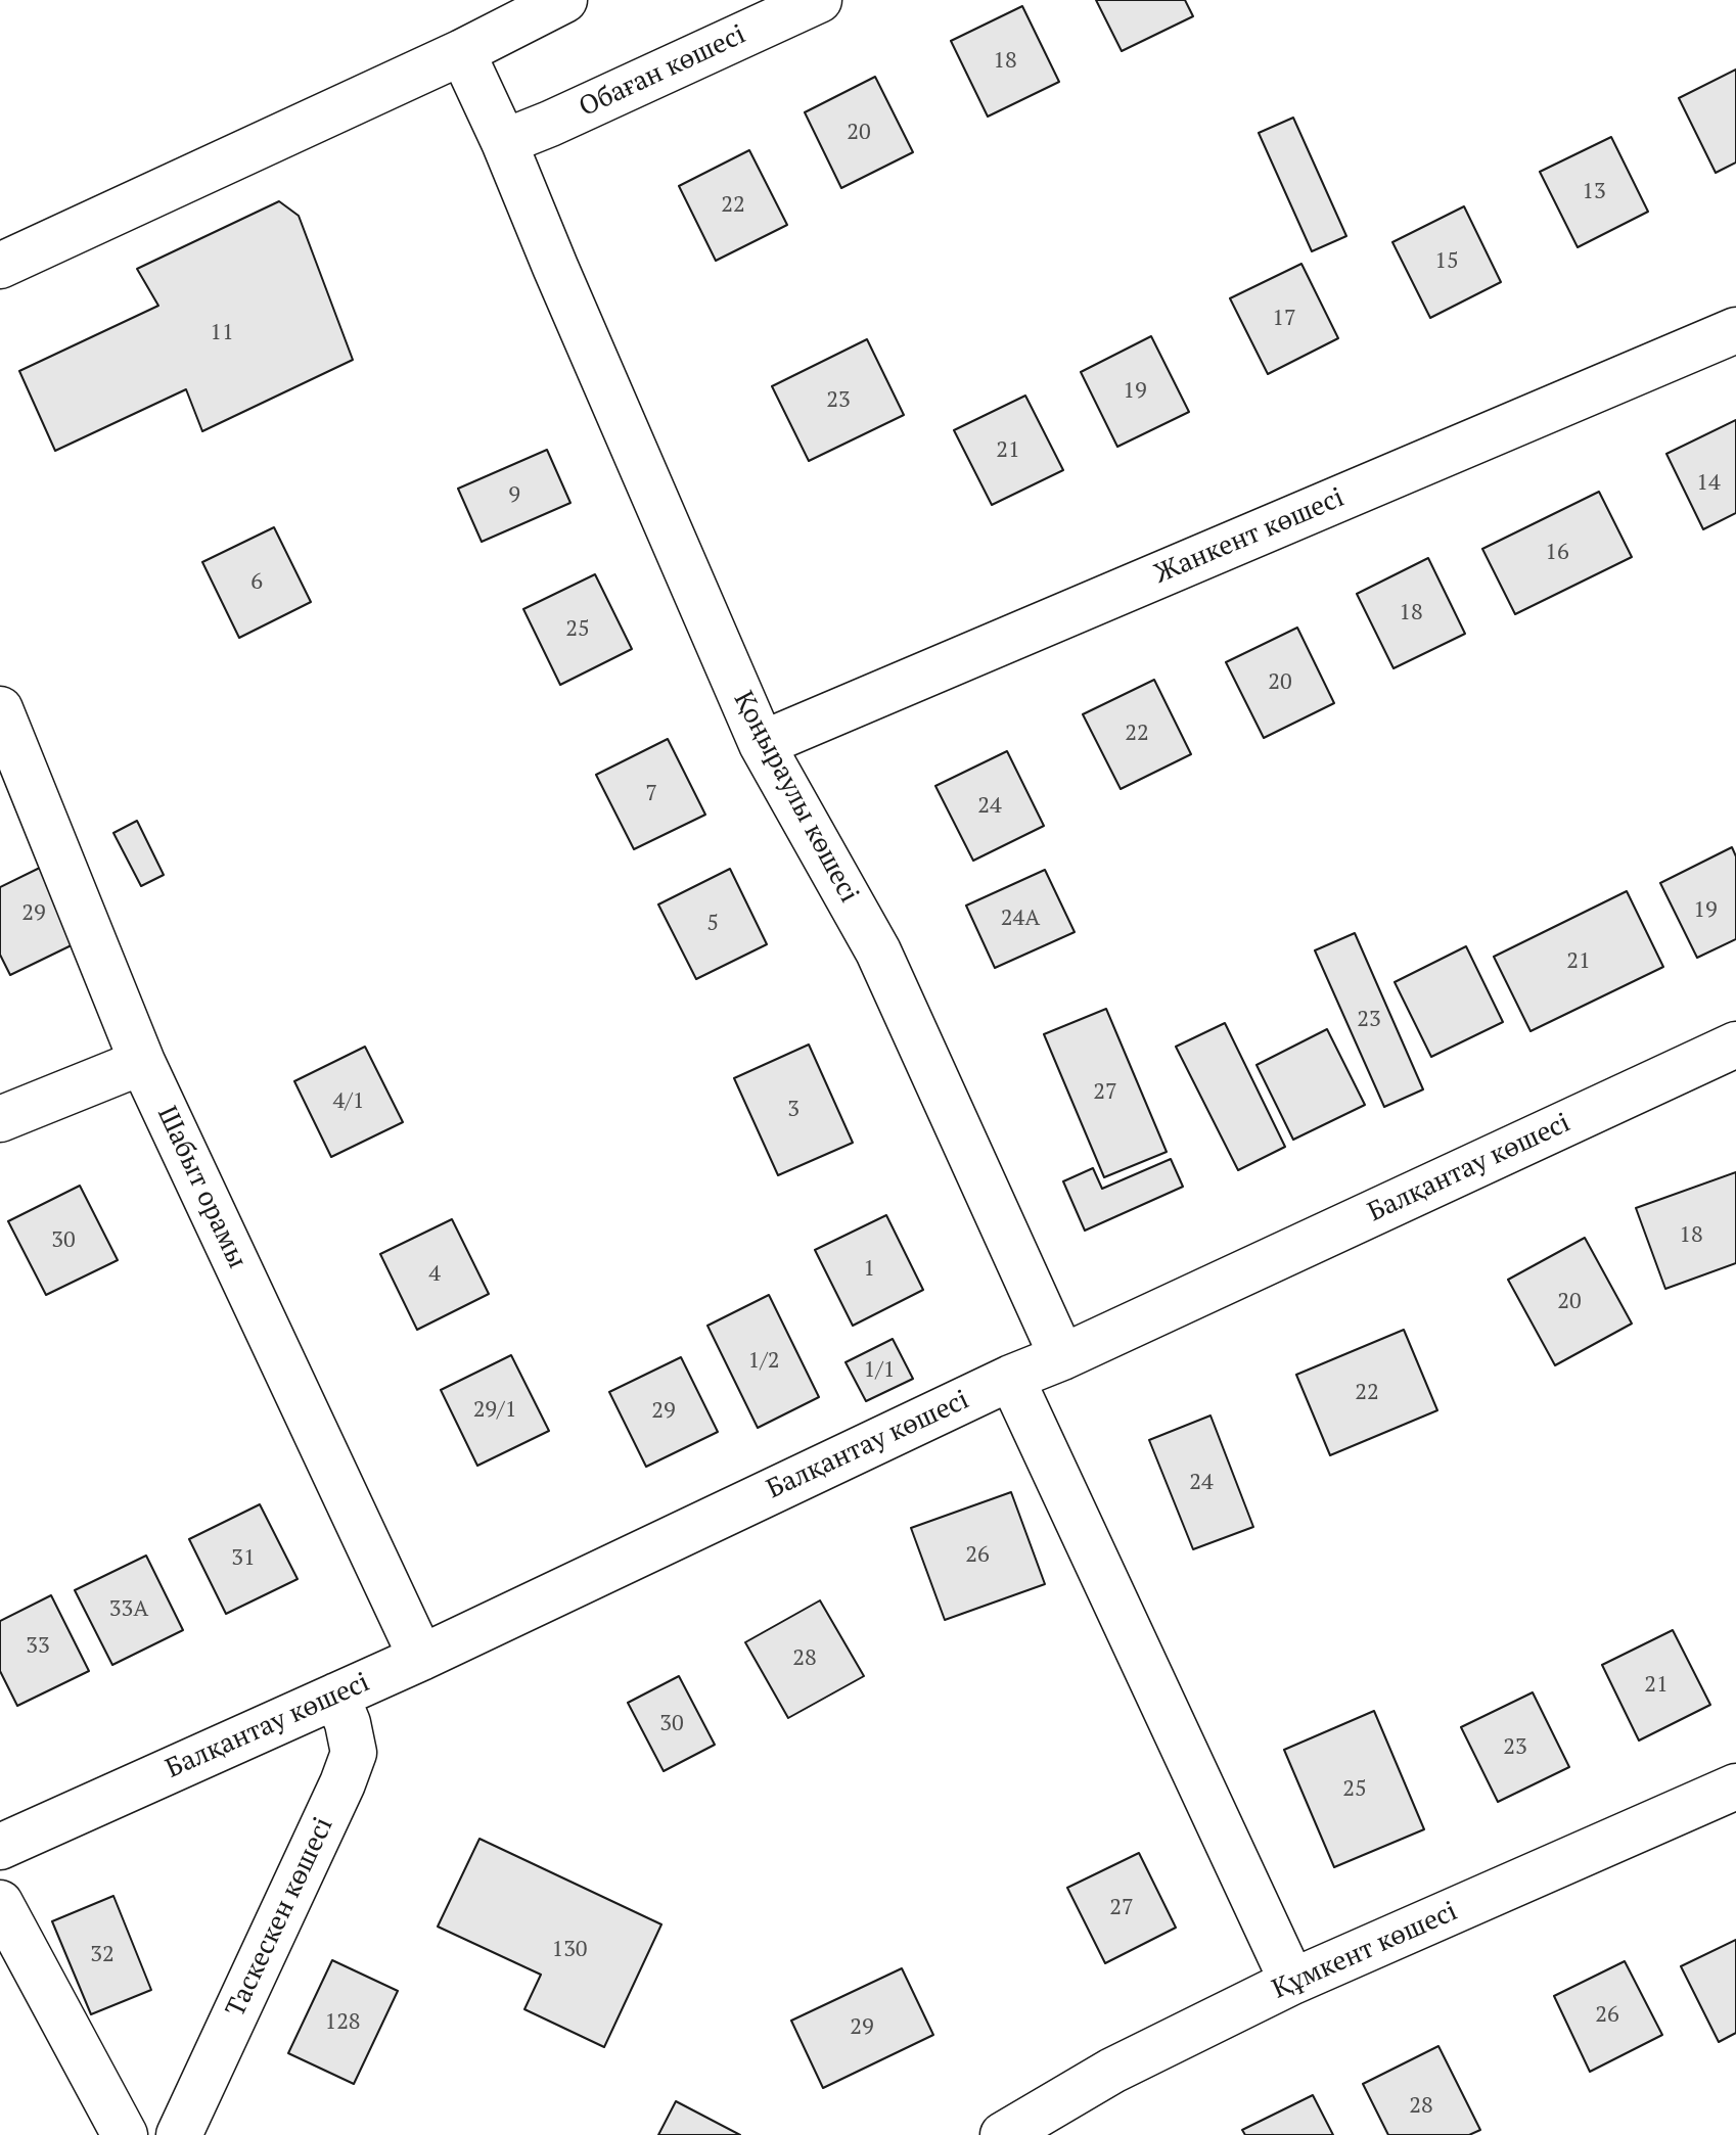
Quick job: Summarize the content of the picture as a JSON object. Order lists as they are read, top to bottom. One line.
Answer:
{"streets":{"street":["Обаған көшесі","Жанкент көшесі","Қоңыраулы көшесі","Балқантау көшесі","Шабыт орамы","Таскескен көшесі","Құмкент көшесі"]},"crossings":[["Обаған көшесі","Қоңыраулы көшесі"],["Жанкент көшесі","Қоңыраулы көшесі"],["Қоңыраулы көшесі","Балқантау көшесі"],["Балқантау көшесі","Шабыт орамы"],["Балқантау көшесі","Таскескен көшесі"]],"house_numbers":["18","20","13","22","15","17","11","19","23","21","14","9","16","6","18","25","20","22","7","24","19","29","24А","5","21","23","27","4/1","3","18","30","1","4","20","1/2","1/1","22","29/1","29","24","26","31","33А","33","28","21","30","23","25","27","130","32","26","128","29","28"]}
